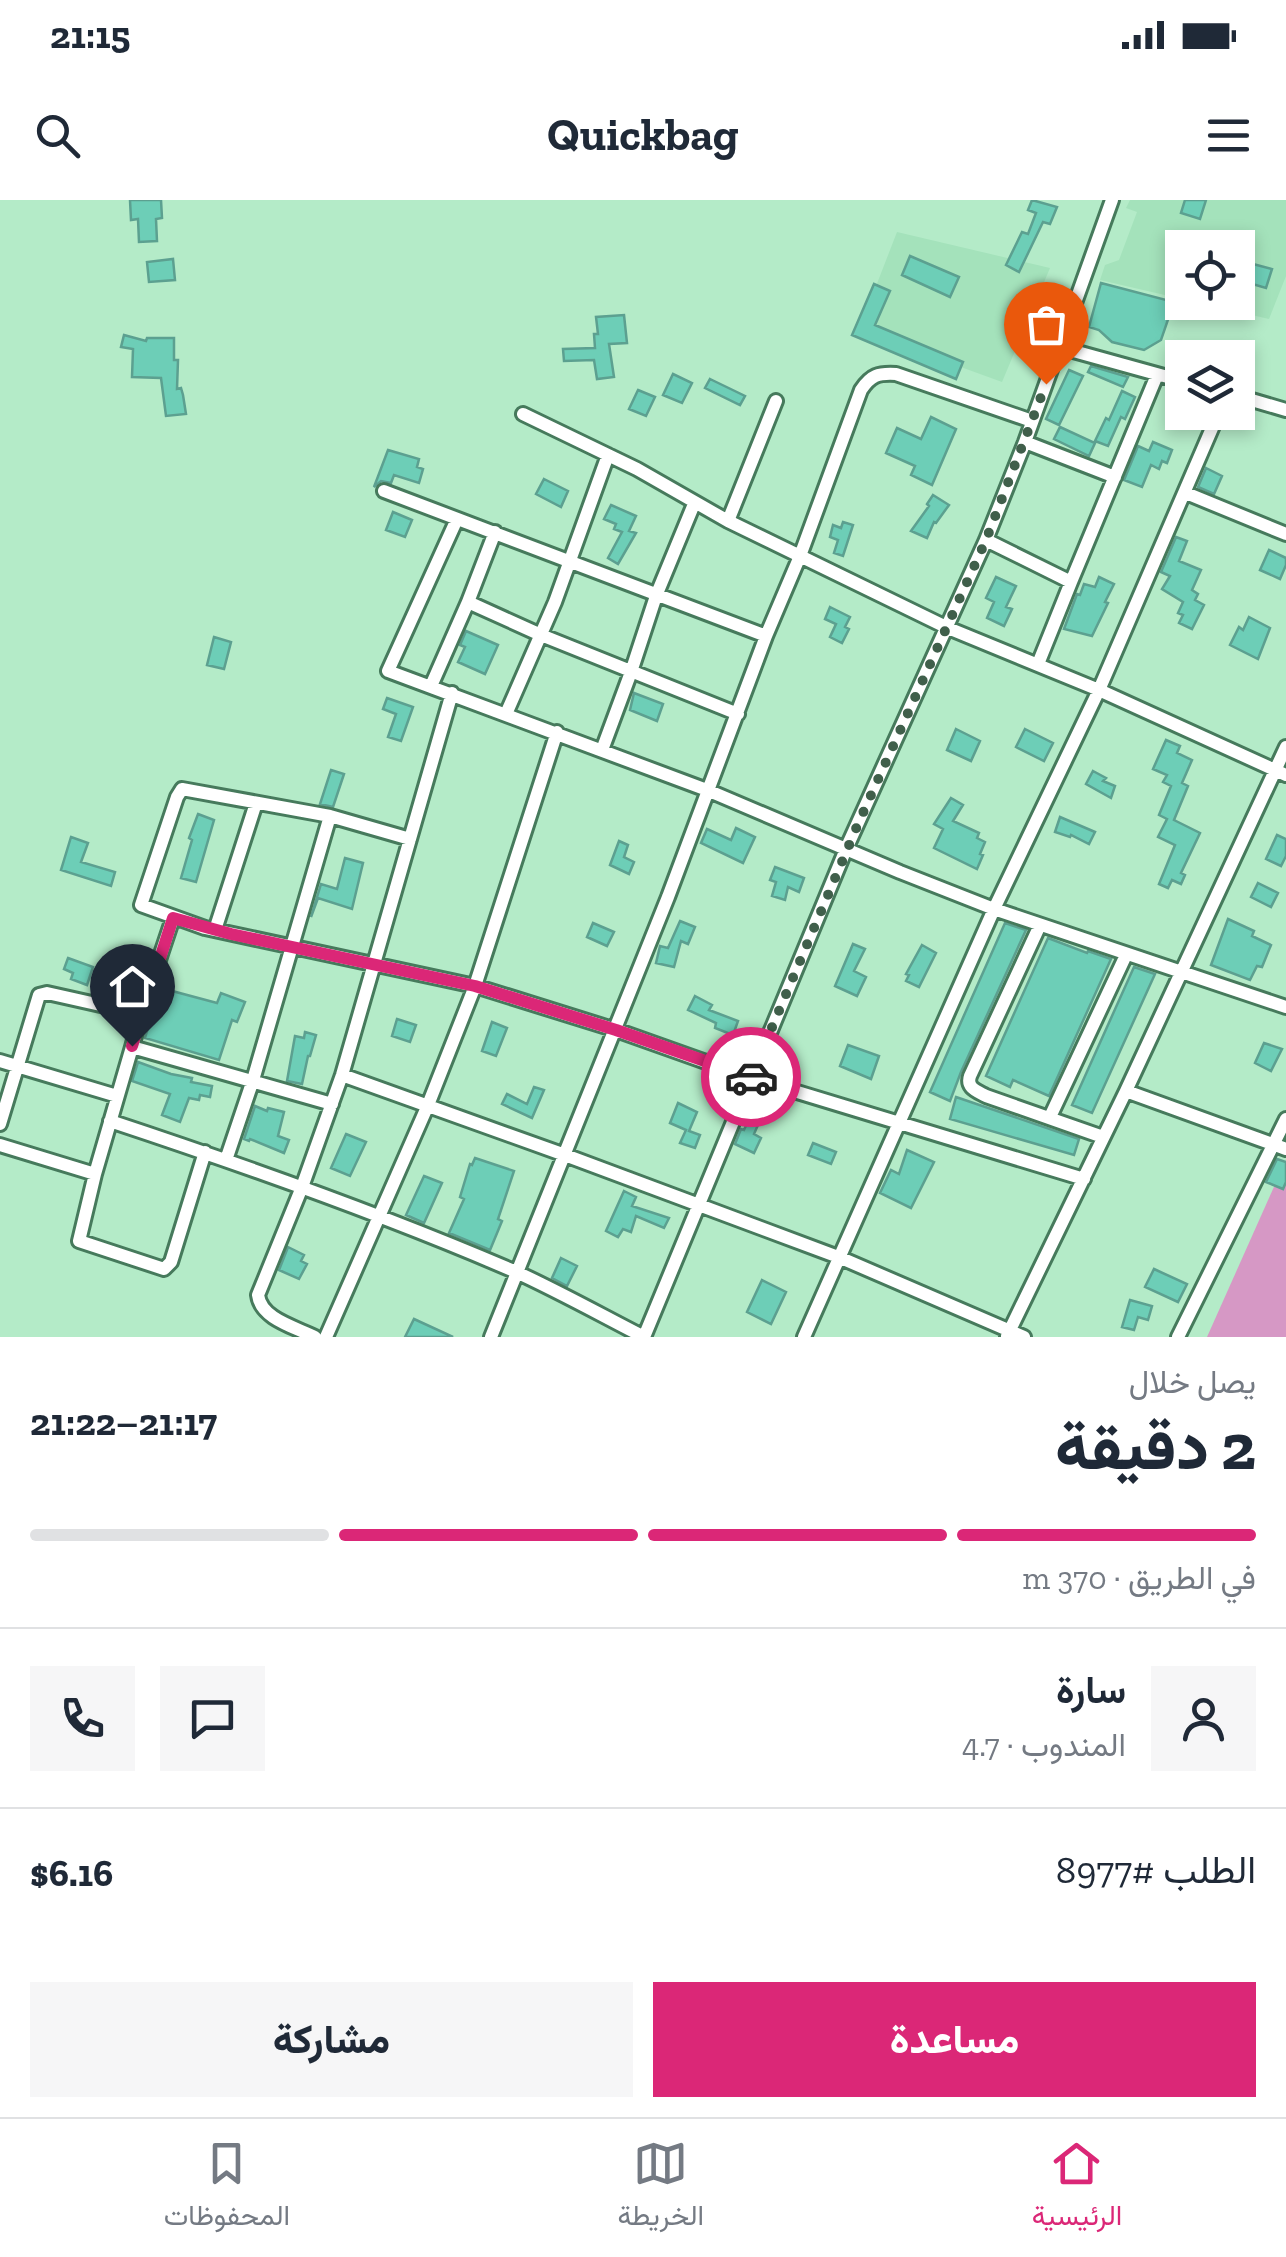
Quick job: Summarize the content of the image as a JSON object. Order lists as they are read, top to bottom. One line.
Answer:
{"page":{"status":"21:15","header":"Quickbag","heading":["2 دقيقة","يصل خلال","21:17–21:22"],"panel":["سارة","المندوب · 4.7","الطلب #8977","$6.16"],"bar":"في الطريق · 370 m","buttons":["مساعدة","مشاركة"],"tabs":["الرئيسية","الخريطة","المحفوظات"]}}
